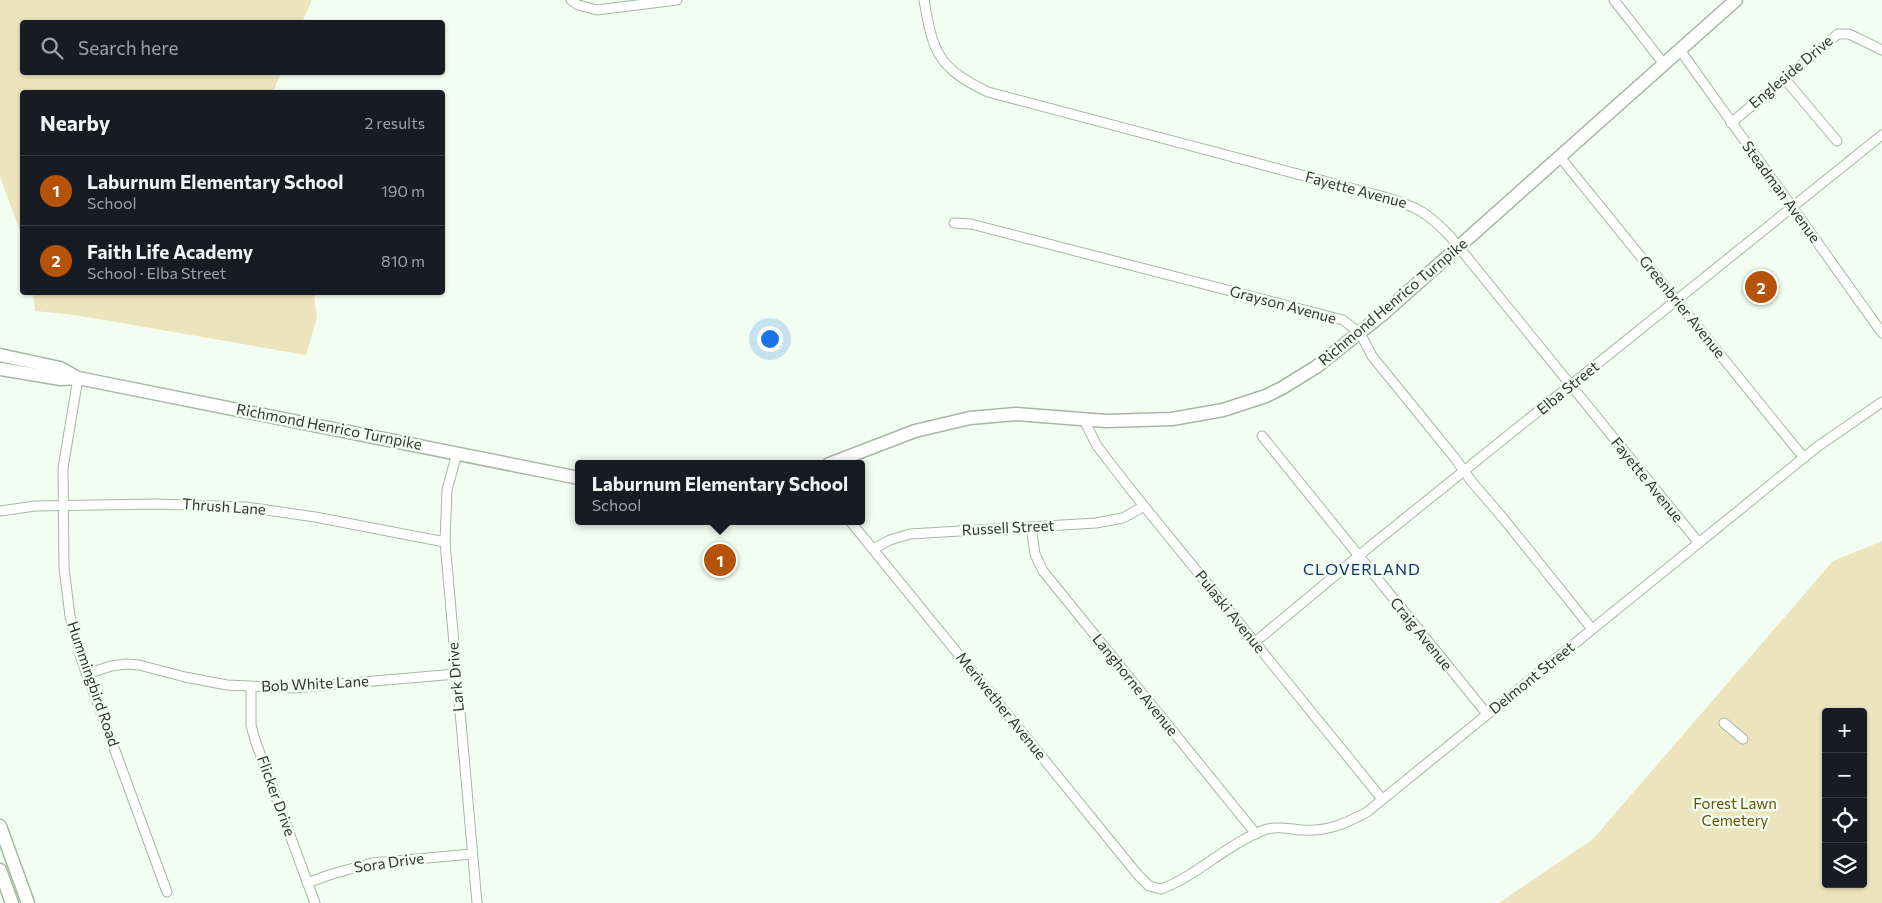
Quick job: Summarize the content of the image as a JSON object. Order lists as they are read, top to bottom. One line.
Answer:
{"streets":{"main road":["Richmond Henrico Turnpike"],"street":["Engleside Drive","Fayette Avenue","Steadman Avenue","Grayson Avenue","Greenbrier Avenue","Elba Street","Thrush Lane","Russell Street","Pulaski Avenue","Craig Avenue","Lark Drive","Delmont Street","Hummingbird Road","Bob White Lane","Langhorne Avenue","Meriwether Avenue","Flicker Drive","Sora Drive"]},"crossings":[["Engleside Drive","Steadman Avenue"],["Fayette Avenue","Richmond Henrico Turnpike"],["Fayette Avenue","Elba Street"],["Fayette Avenue","Delmont Street"],["Steadman Avenue","Richmond Henrico Turnpike"],["Steadman Avenue","Elba Street"],["Richmond Henrico Turnpike","Grayson Avenue"],["Richmond Henrico Turnpike","Greenbrier Avenue"],["Richmond Henrico Turnpike","Pulaski Avenue"],["Richmond Henrico Turnpike","Lark Drive"],["Richmond Henrico Turnpike","Hummingbird Road"],["Grayson Avenue","Elba Street"],["Grayson Avenue","Delmont Street"],["Greenbrier Avenue","Elba Street"],["Greenbrier Avenue","Delmont Street"],["Elba Street","Pulaski Avenue"],["Elba Street","Craig Avenue"],["Thrush Lane","Lark Drive"],["Thrush Lane","Hummingbird Road"],["Russell Street","Pulaski Avenue"],["Russell Street","Langhorne Avenue"],["Russell Street","Meriwether Avenue"],["Pulaski Avenue","Delmont Street"],["Craig Avenue","Delmont Street"],["Lark Drive","Bob White Lane"],["Lark Drive","Sora Drive"],["Delmont Street","Langhorne Avenue"],["Delmont Street","Meriwether Avenue"],["Hummingbird Road","Bob White Lane"],["Bob White Lane","Flicker Drive"],["Flicker Drive","Sora Drive"]],"districts":["CLOVERLAND"],"parks":["Forest Lawn Cemetery"],"page":{"search":"Search here","heading":["Nearby","2 results"],"list":[{"mark":"1","name":"Laburnum Elementary School","note":"School","value":"190 m"},{"mark":"2","name":"Faith Life Academy","note":"School · Elba Street","value":"810 m"}],"pins":["2","1"],"popup":["Laburnum Elementary School","School"],"map_buttons":["+","−"]}}
